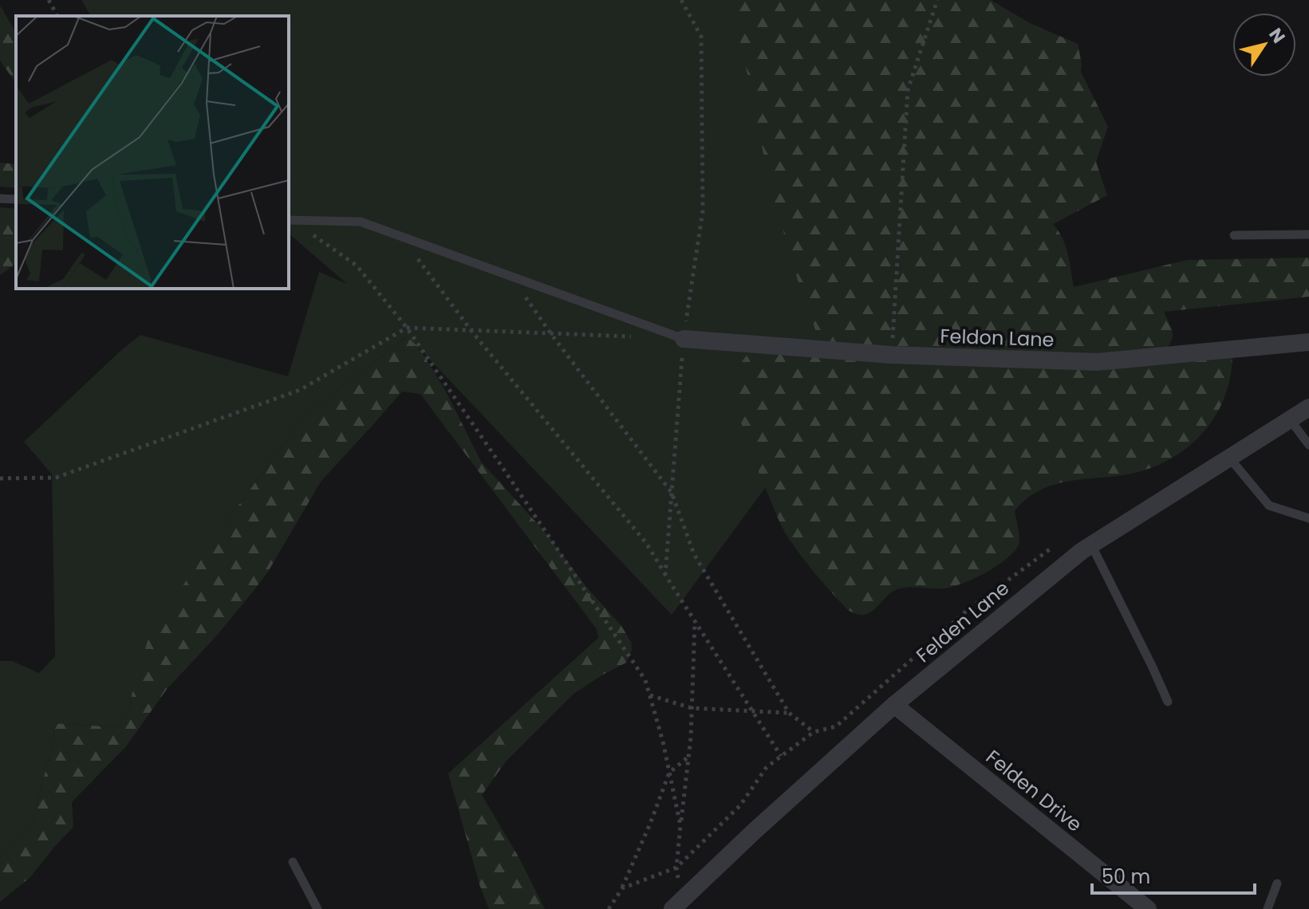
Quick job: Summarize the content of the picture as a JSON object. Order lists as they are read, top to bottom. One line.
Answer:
{"streets":{"street":["Feldon Lane","Felden Lane","Felden Drive"]},"crossings":[["Felden Lane","Felden Drive"]],"scale_bar":"50 m","north":"top right"}
